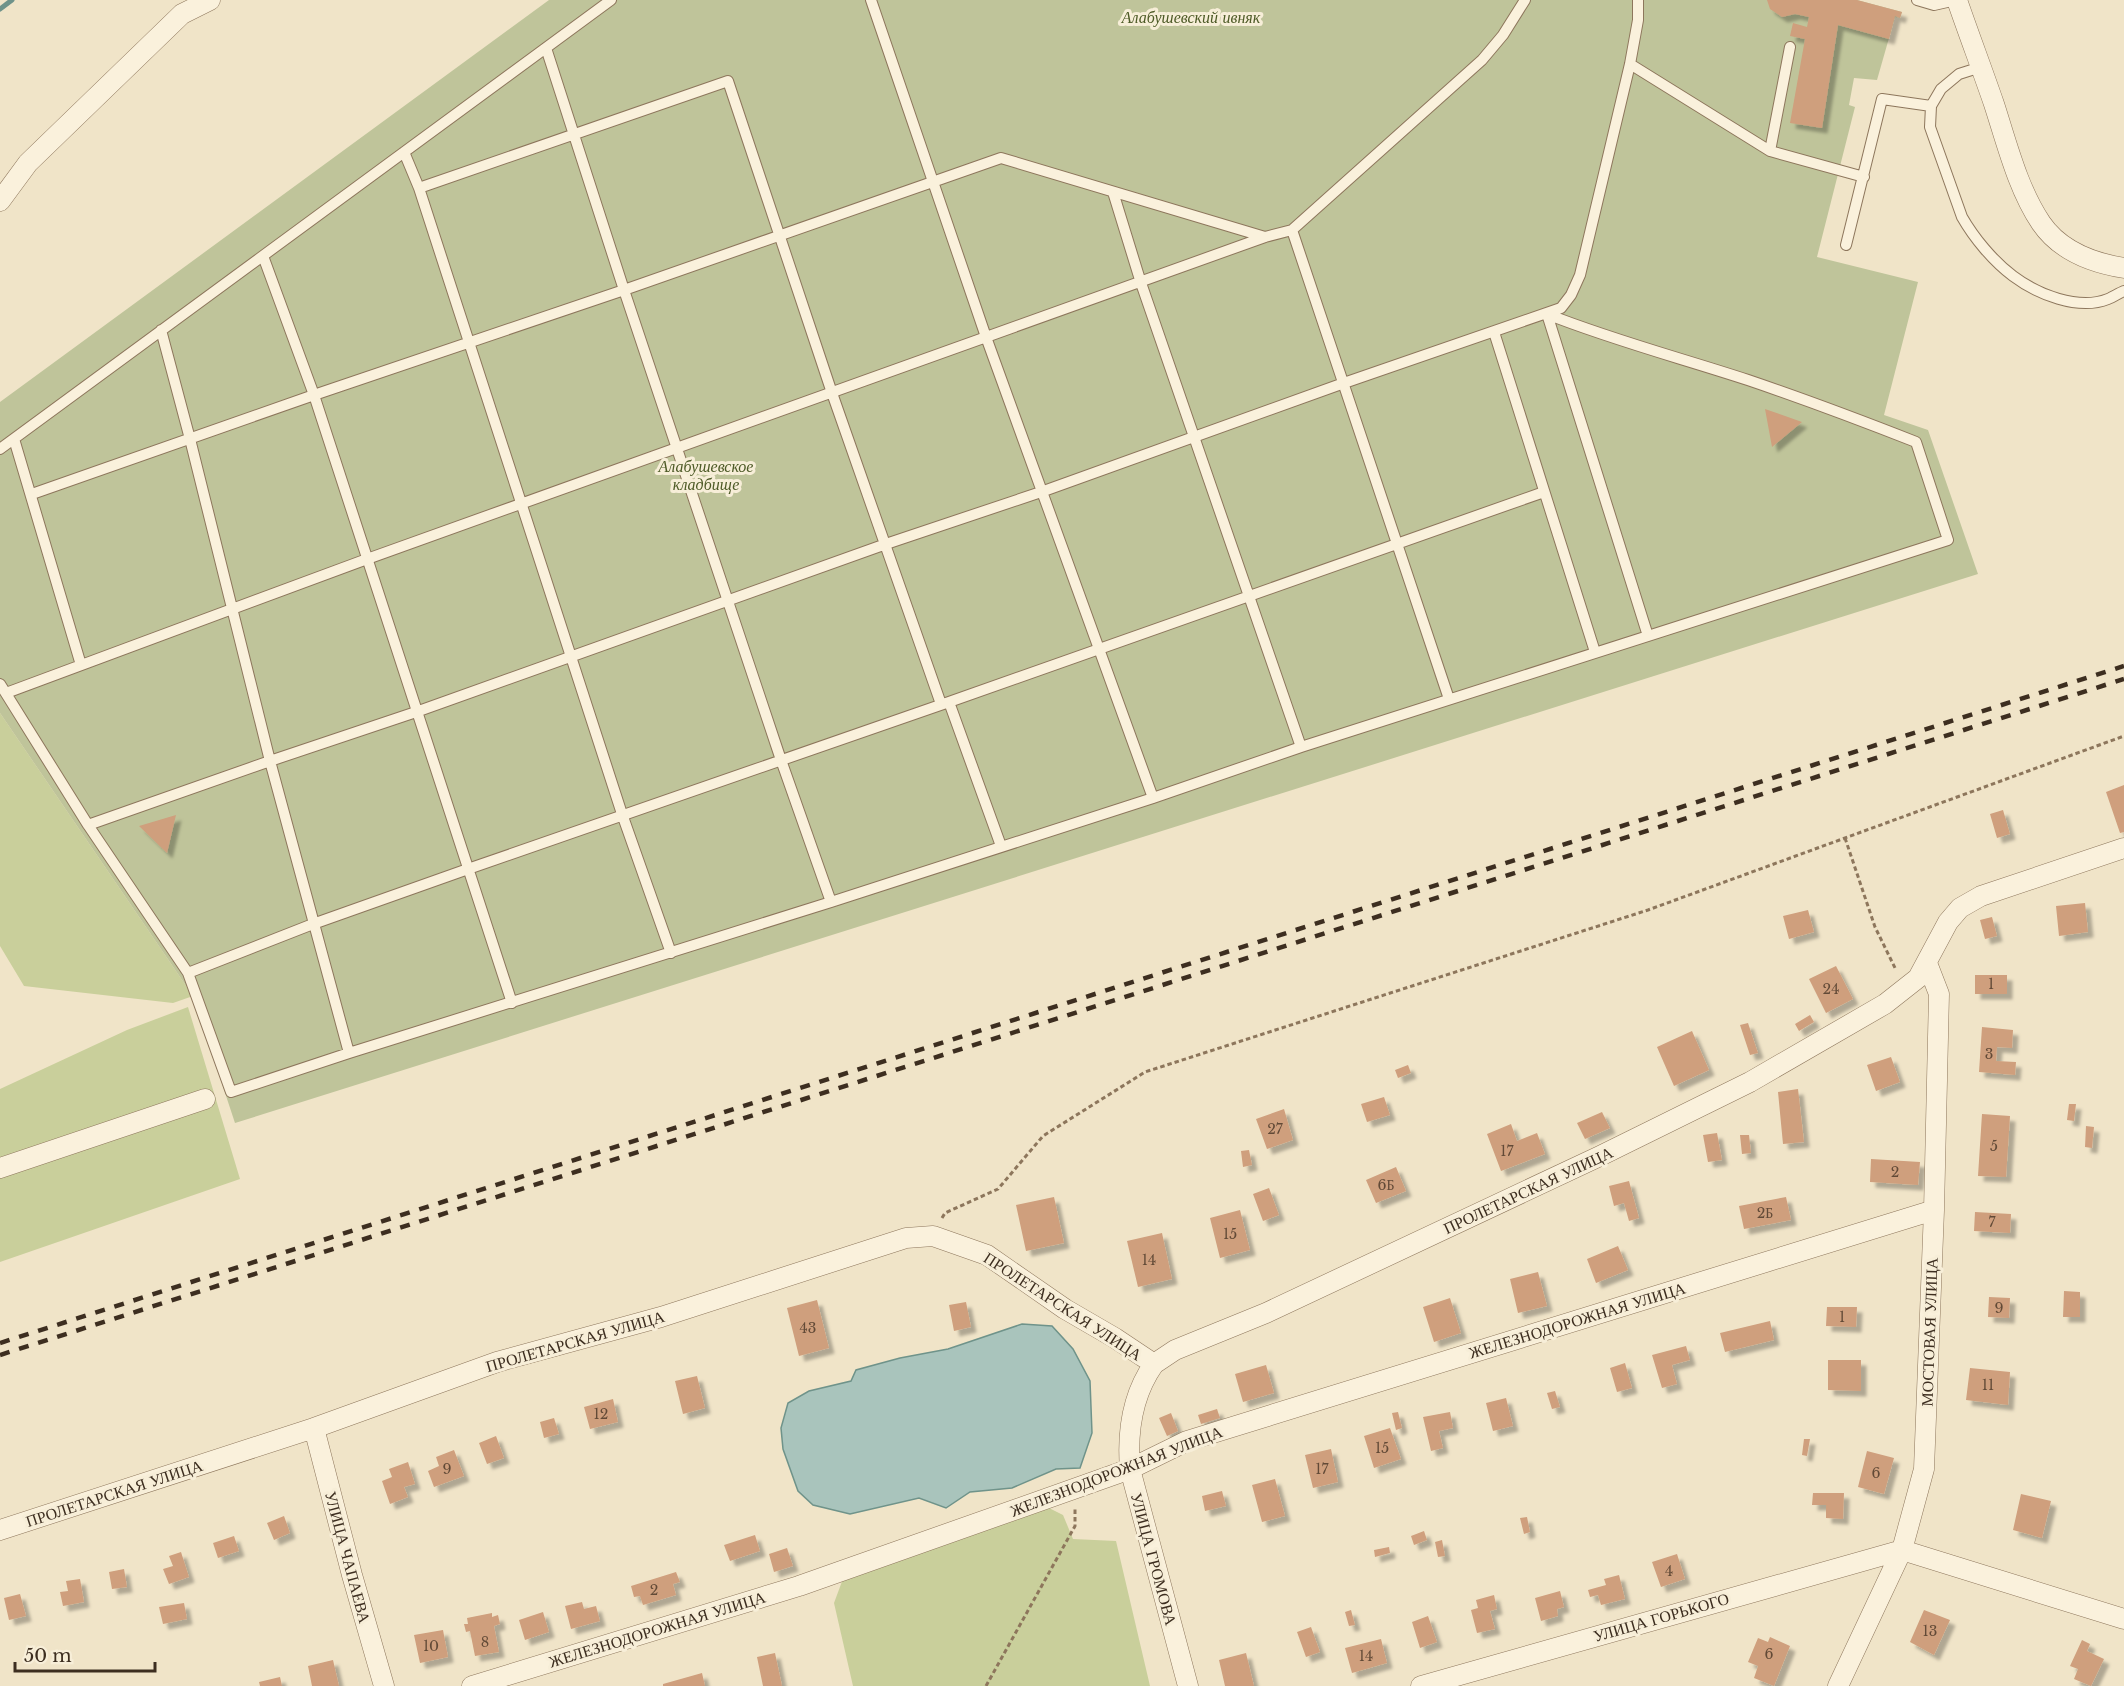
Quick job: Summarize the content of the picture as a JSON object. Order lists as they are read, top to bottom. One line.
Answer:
{"streets":{"street":["ПРОЛЕТАРСКАЯ УЛИЦА","ЖЕЛЕЗНОДОРОЖНАЯ УЛИЦА","МОСТОВАЯ УЛИЦА","УЛИЦА ЧАПАЕВА","УЛИЦА ГРОМОВА","УЛИЦА ГОРЬКОГО"]},"crossings":[["ПРОЛЕТАРСКАЯ УЛИЦА","МОСТОВАЯ УЛИЦА"],["ПРОЛЕТАРСКАЯ УЛИЦА","УЛИЦА ЧАПАЕВА"],["ПРОЛЕТАРСКАЯ УЛИЦА","УЛИЦА ГРОМОВА"],["ЖЕЛЕЗНОДОРОЖНАЯ УЛИЦА","МОСТОВАЯ УЛИЦА"],["ЖЕЛЕЗНОДОРОЖНАЯ УЛИЦА","УЛИЦА ГРОМОВА"],["МОСТОВАЯ УЛИЦА","УЛИЦА ГОРЬКОГО"]],"parks":["Алабушевский ивняк","Алабушевское кладбище"],"house_numbers":["1","24","3","27","5","17","2","6Б","2Б","7","15","14","9","1","43","11","12","15","9","17","6","4","2","13","8","10","6","14"],"scale_bar":"50 m"}
